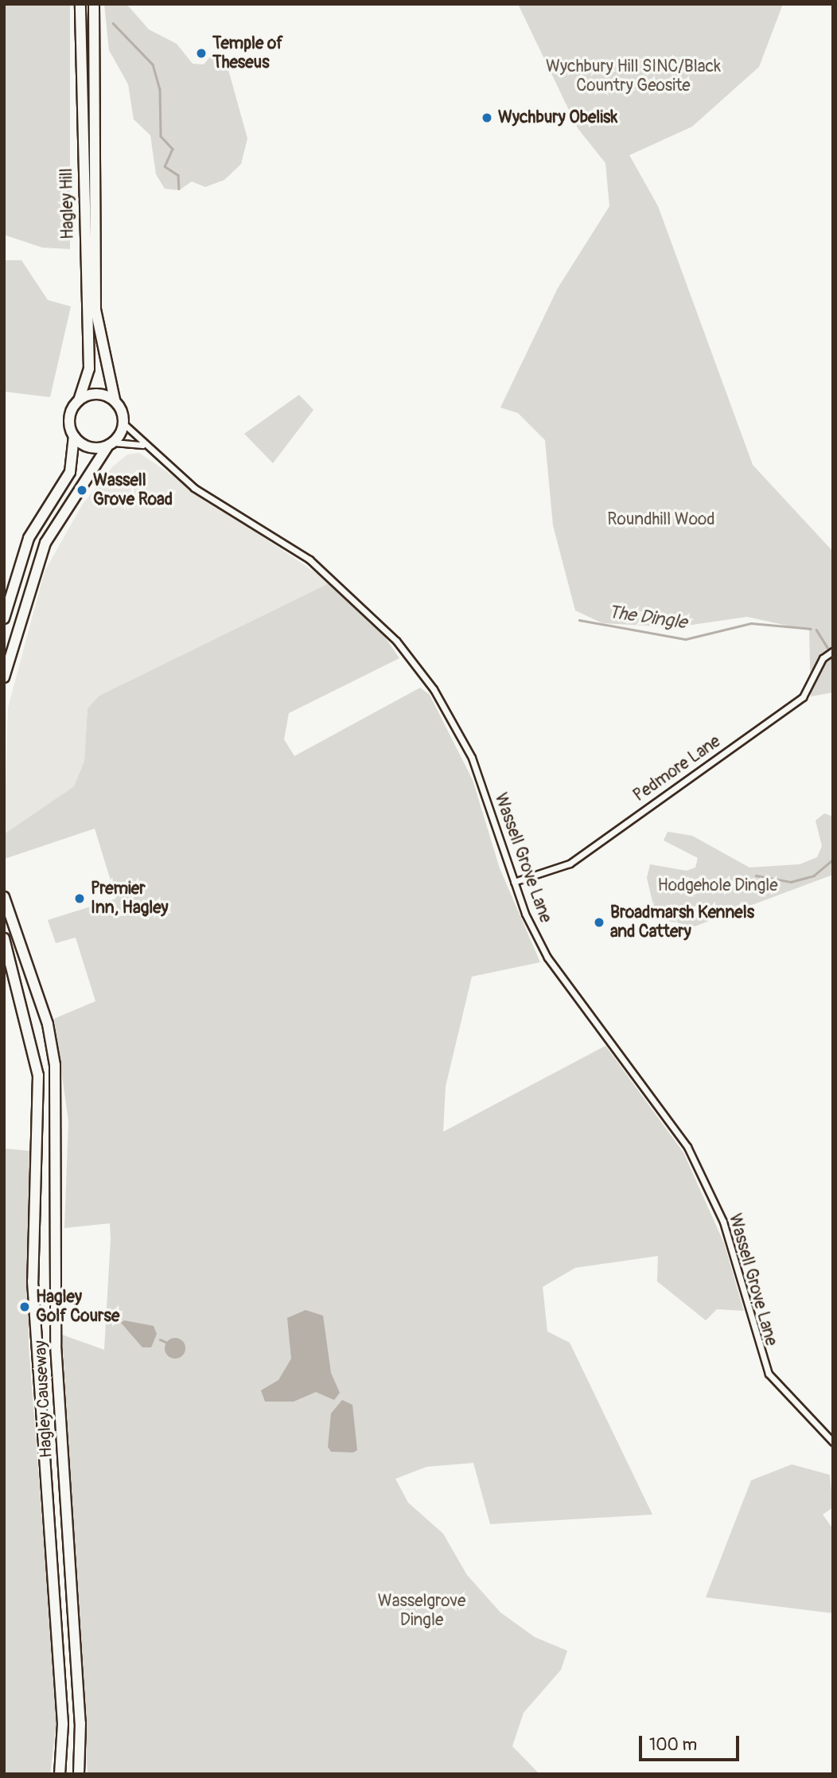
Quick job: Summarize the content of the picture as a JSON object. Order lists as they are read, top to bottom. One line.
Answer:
{"streets":{"highway":["Hagley Hill","Hagley Causeway"],"street":["Pedmore Lane","Wassell Grove Lane"]},"crossings":[["Hagley Hill","Wassell Grove Lane"],["Pedmore Lane","Wassell Grove Lane"]],"water":["The Dingle"],"parks":["Wychbury Hill SINC/Black Country Geosite","Roundhill Wood","Hodgehole Dingle","Wasselgrove Dingle"],"places":["Temple of Theseus","Wychbury Obelisk","Wassell Grove Road","Premier Inn, Hagley","Broadmarsh Kennels and Cattery","Hagley Golf Course"],"scale_bar":"100 m"}
